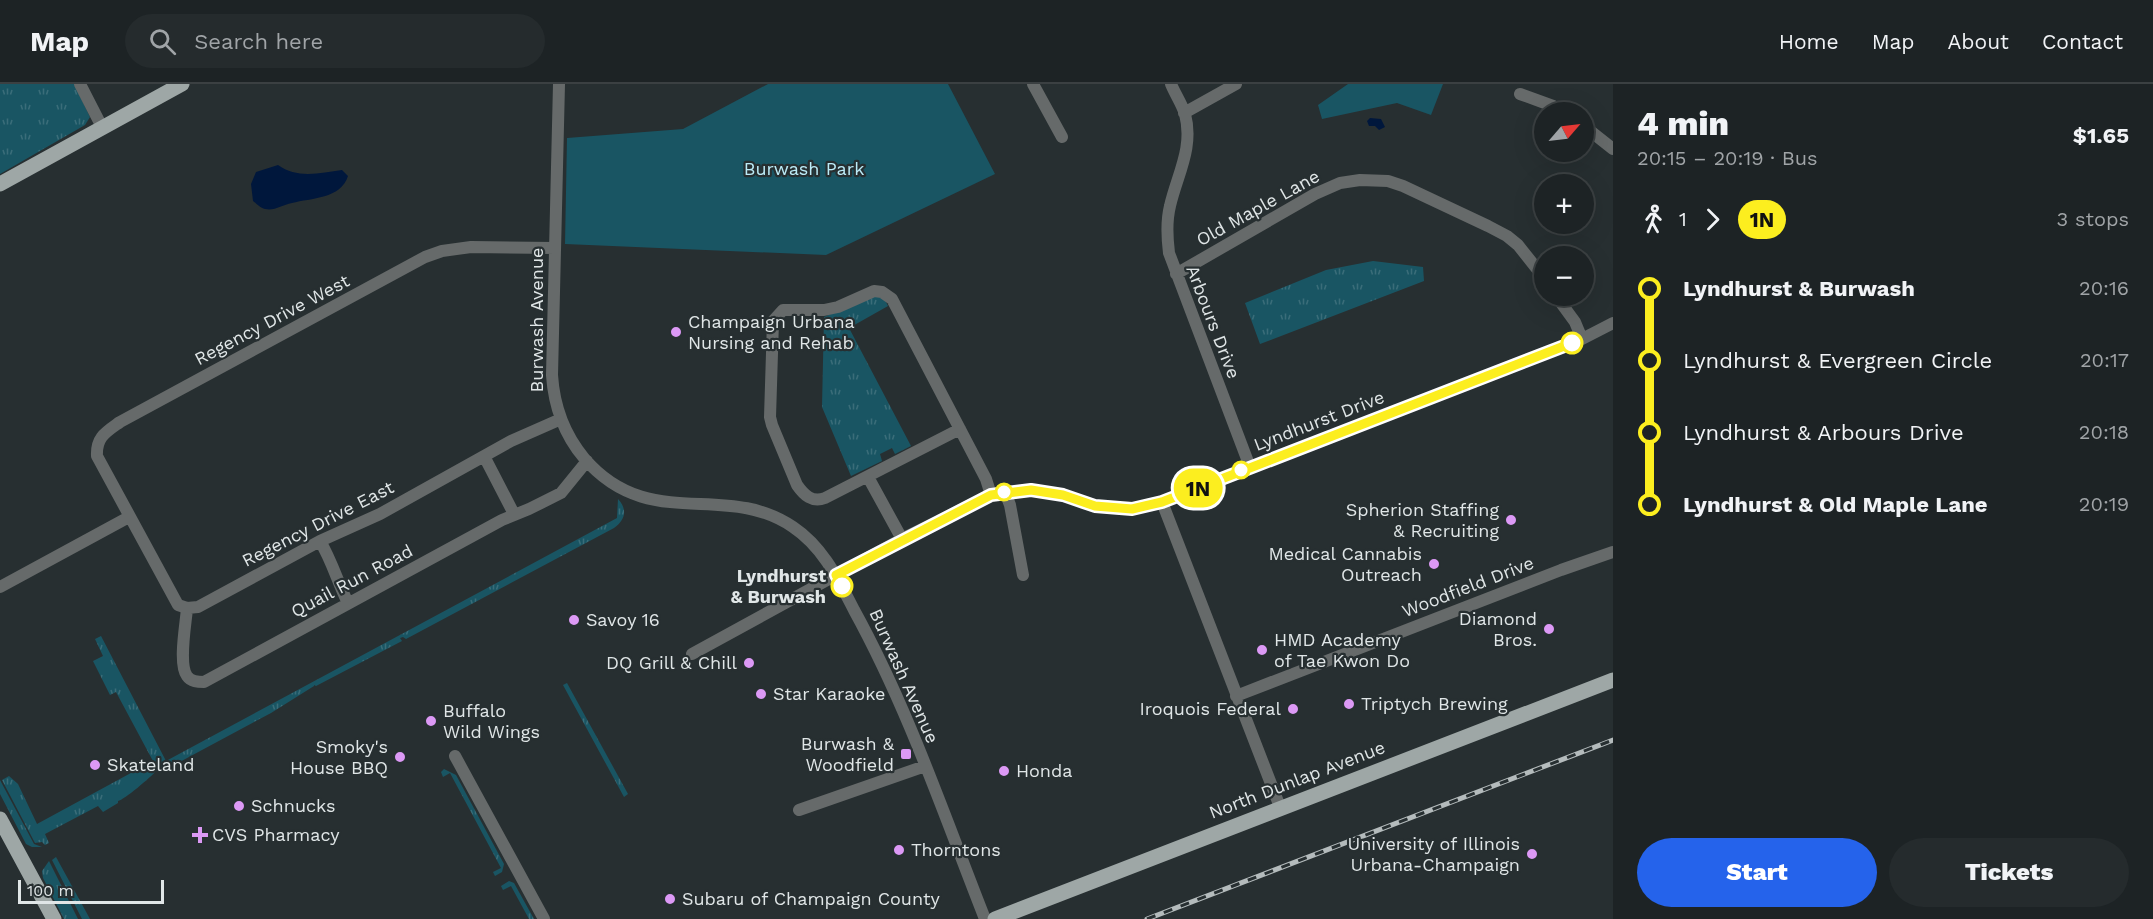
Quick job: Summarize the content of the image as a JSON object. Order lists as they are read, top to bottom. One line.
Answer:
{"streets":{"main road":["North Dunlap Avenue"],"street":["Old Maple Lane","Regency Drive West","Burwash Avenue","Arbours Drive","Lyndhurst Drive","Regency Drive East","Quail Run Road","Woodfield Drive"]},"crossings":[["Old Maple Lane","Arbours Drive"],["Regency Drive West","Burwash Avenue"],["Burwash Avenue","Lyndhurst Drive"],["Burwash Avenue","Regency Drive East"],["Burwash Avenue","Quail Run Road"],["Arbours Drive","Lyndhurst Drive"],["Regency Drive East","Quail Run Road"]],"parks":["Burwash Park"],"places":{"other":["Champaign Urbana Nursing and Rehab","Spherion Staffing & Recruiting","Medical Cannabis Outreach","Lyndhurst & Burwash","Savoy 16","Diamond Bros.","HMD Academy of Tae Kwon Do","DQ Grill & Chill","Star Karaoke","Triptych Brewing","Iroquois Federal","Buffalo Wild Wings","Smoky's House BBQ","Skateland","Honda","Schnucks","Thorntons","University of Illinois Urbana-Champaign","Subaru of Champaign County"],"transit":["Burwash & Woodfield"],"health":["CVS Pharmacy"]},"lines":["bus line 1N"],"scale_bar":"100 m","north":"top right","page":{"header":"Map","search":"Search here","nav":["Home","Map","About","Contact"],"on_map":"1N","heading":["4 min","20:15 – 20:19 · Bus","$1.65"],"map_buttons":["+","−"],"legs":["1","1N","3 stops"],"list":[{"name":"Lyndhurst & Burwash","value":"20:16"},{"name":"Lyndhurst & Evergreen Circle","value":"20:17"},{"name":"Lyndhurst & Arbours Drive","value":"20:18"},{"name":"Lyndhurst & Old Maple Lane","value":"20:19"}],"buttons":["Start","Tickets"],"scale":"100 m"}}
